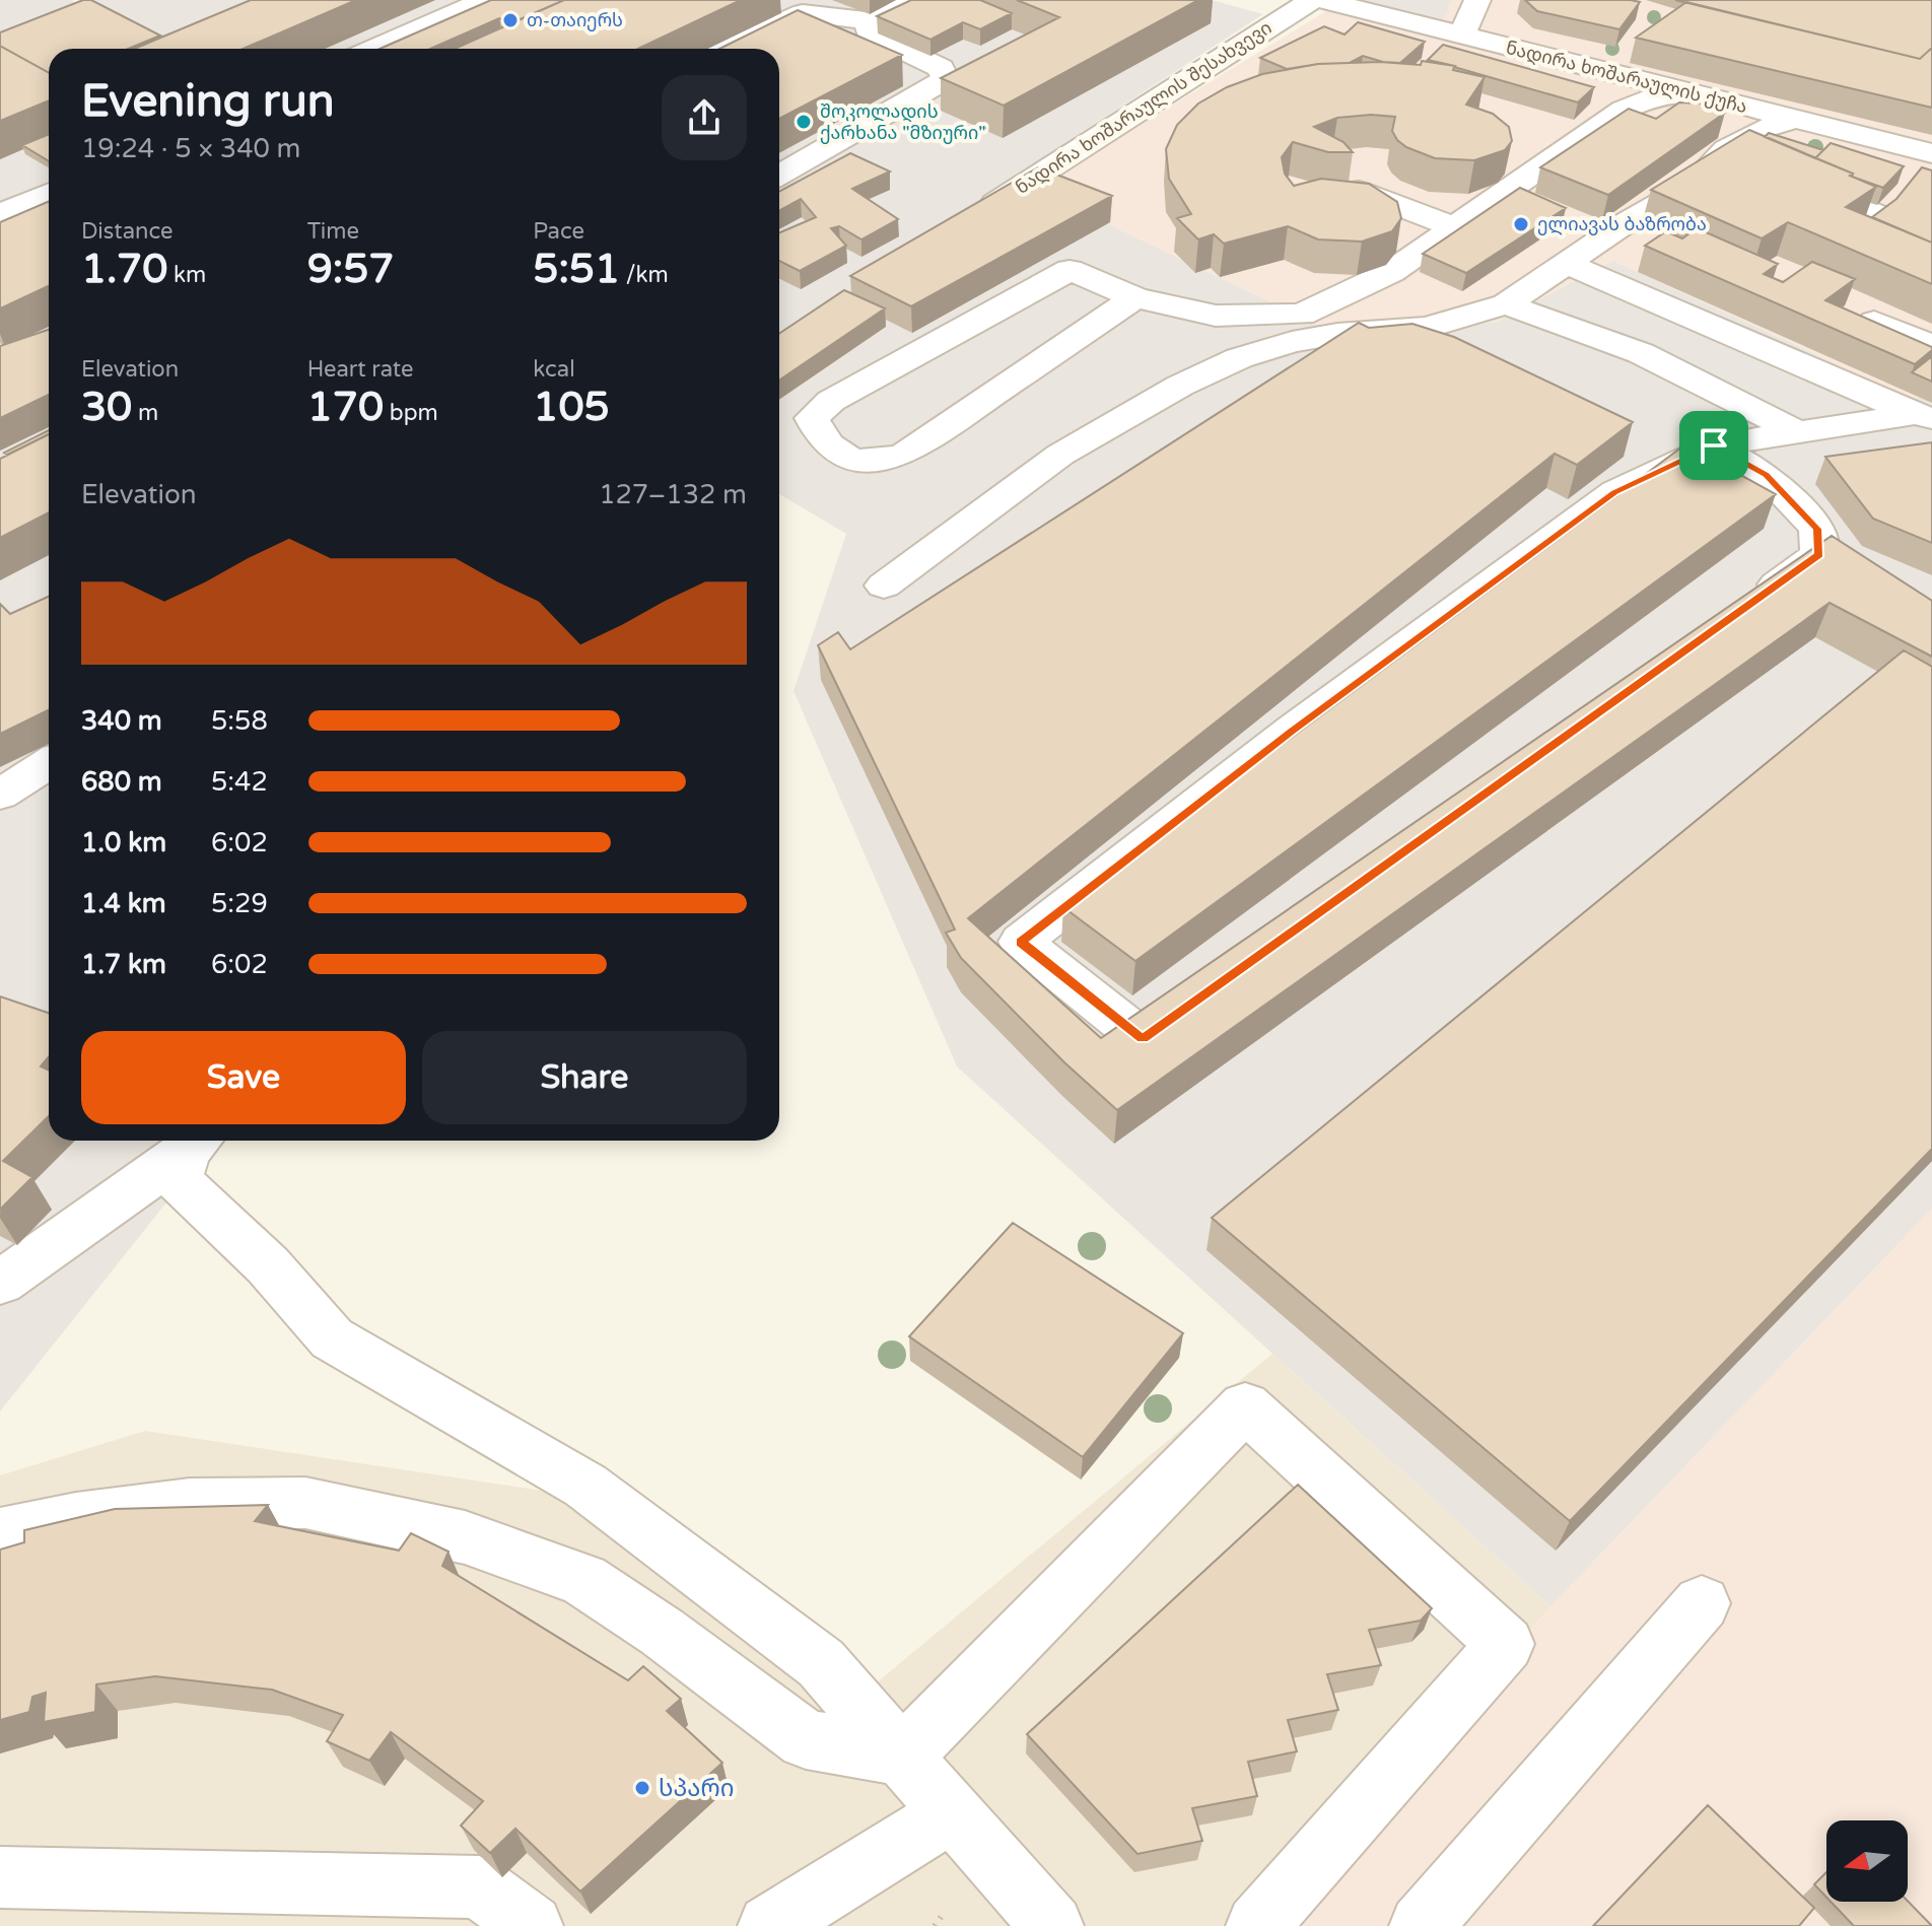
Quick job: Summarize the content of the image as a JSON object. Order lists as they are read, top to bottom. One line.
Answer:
{"streets":{"street":["ნადირა ხოშარაულის ქუჩა","ნადირა ხოშარაულის შესახვევი"]},"places":["თ-თაიერს","შოკოლადის ქარხანა \"მზიური\"","ელიავას ბაზრობა","სპარი"],"north":"left","page":{"heading":["Evening run","19:24 · 5 × 340 m"],"stats":[["Distance","1.70 km"],["Time","9:57"],["Pace","5:51 /km"],["Elevation","30 m"],["Heart rate","170 bpm"],["kcal","105"]],"chart":["Elevation","127–132 m"],"list":[{"name":"340 m","note":"5:58"},{"name":"680 m","note":"5:42"},{"name":"1.0 km","note":"6:02"},{"name":"1.4 km","note":"5:29"},{"name":"1.7 km","note":"6:02"}],"buttons":["Save","Share"]}}
